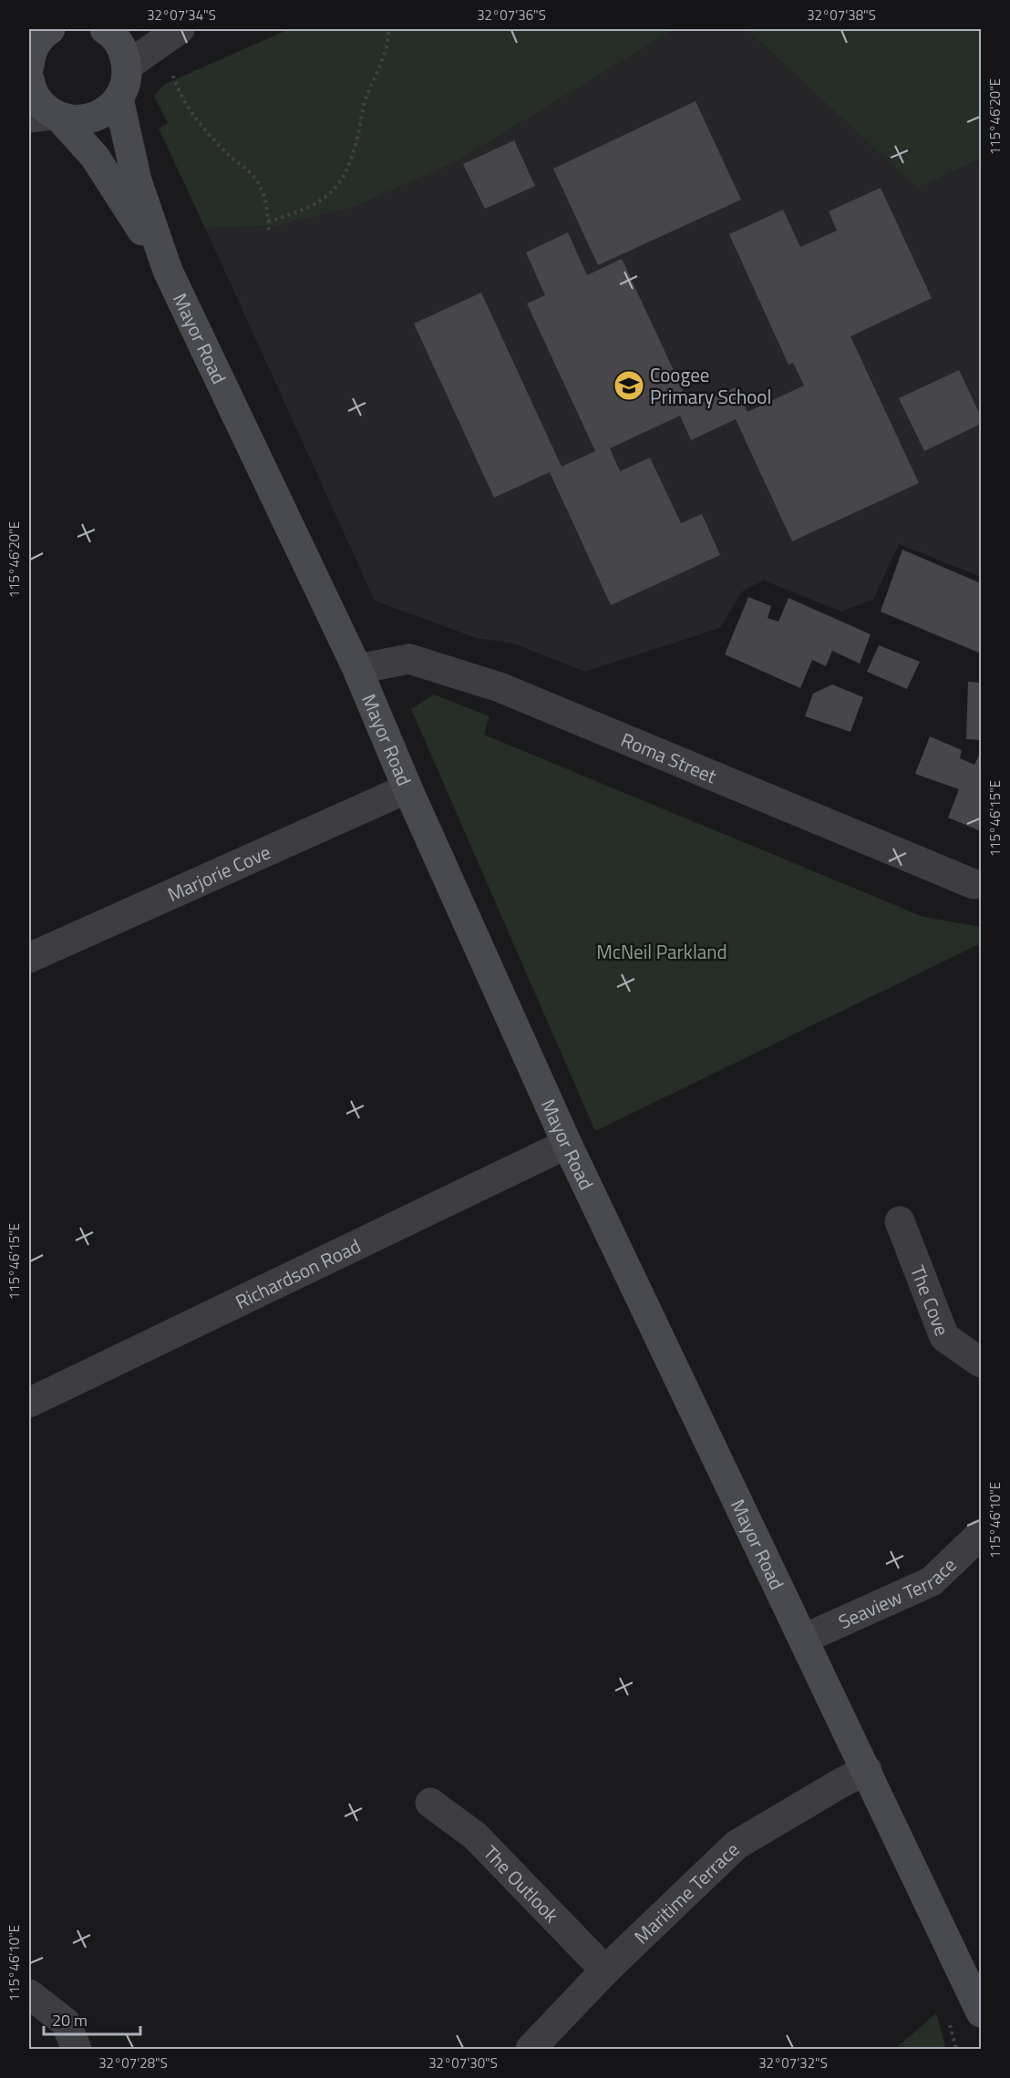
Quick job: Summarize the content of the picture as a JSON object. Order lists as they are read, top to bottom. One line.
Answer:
{"streets":{"main road":["Mayor Road"],"street":["Roma Street","Marjorie Cove","Richardson Road","The Cove","Seaview Terrace","The Outlook","Maritime Terrace"]},"crossings":[["Mayor Road","Roma Street"],["Mayor Road","Marjorie Cove"],["Mayor Road","Richardson Road"],["Mayor Road","Seaview Terrace"],["Mayor Road","Maritime Terrace"],["The Outlook","Maritime Terrace"]],"parks":["McNeil Parkland"],"places":{"school or university":["Coogee Primary School"]},"scale_bar":"20 m","coordinates":["32°07'34\"S","32°07'36\"S","32°07'38\"S","115°46'20\"E","115°46'15\"E","115°46'10\"E","32°07'28\"S","32°07'30\"S","32°07'32\"S"]}
